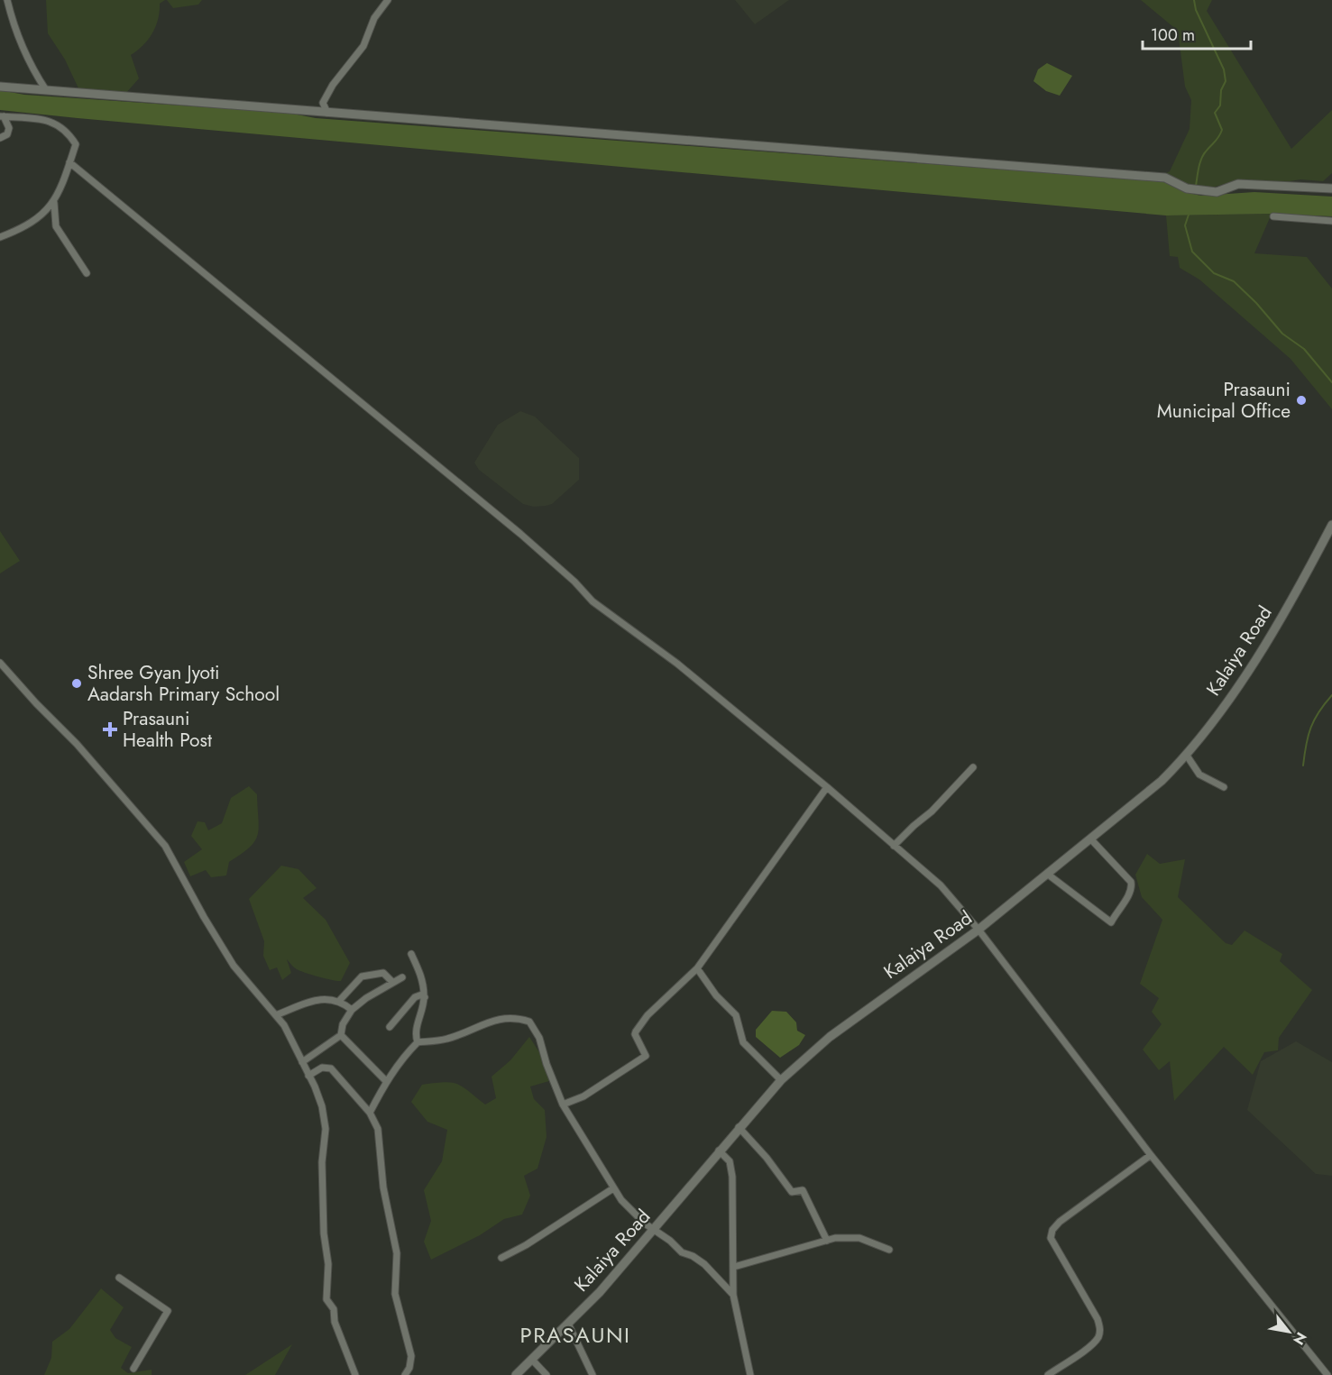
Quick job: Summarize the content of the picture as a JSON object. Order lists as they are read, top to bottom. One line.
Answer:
{"streets":{"main road":["Kalaiya Road"]},"districts":["PRASAUNI"],"places":{"other":["Prasauni Municipal Office","Shree Gyan Jyoti Aadarsh Primary School"],"health":["Prasauni Health Post"]},"scale_bar":"100 m","north":"bottom right"}
